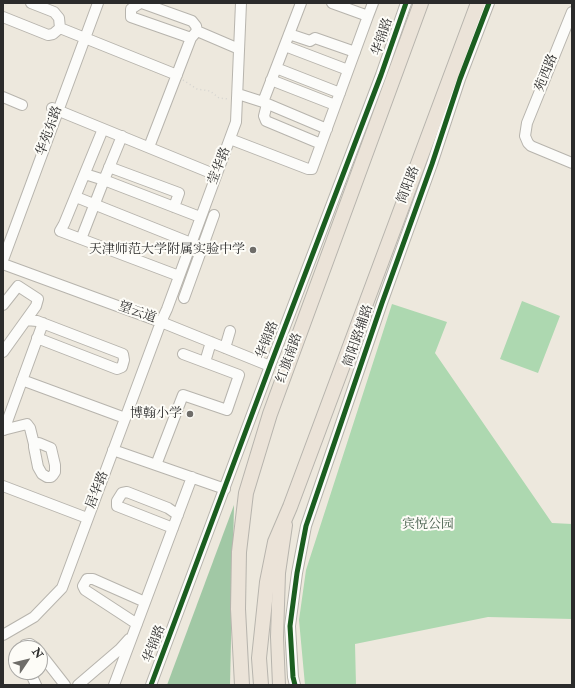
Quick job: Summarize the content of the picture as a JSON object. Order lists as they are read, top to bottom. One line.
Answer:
{"streets":{"highway":["简阳路","红旗南路"],"street":["华锦路","苑西路","华苑东路","莹华路","望云道","简阳路辅路","居华路"]},"crossings":[["华锦路","望云道"],["莹华路","望云道"],["莹华路","居华路"],["望云道","居华路"]],"parks":["宾悦公园"],"places":["天津师范大学附属实验中学","博翰小学"],"north":"top right"}
